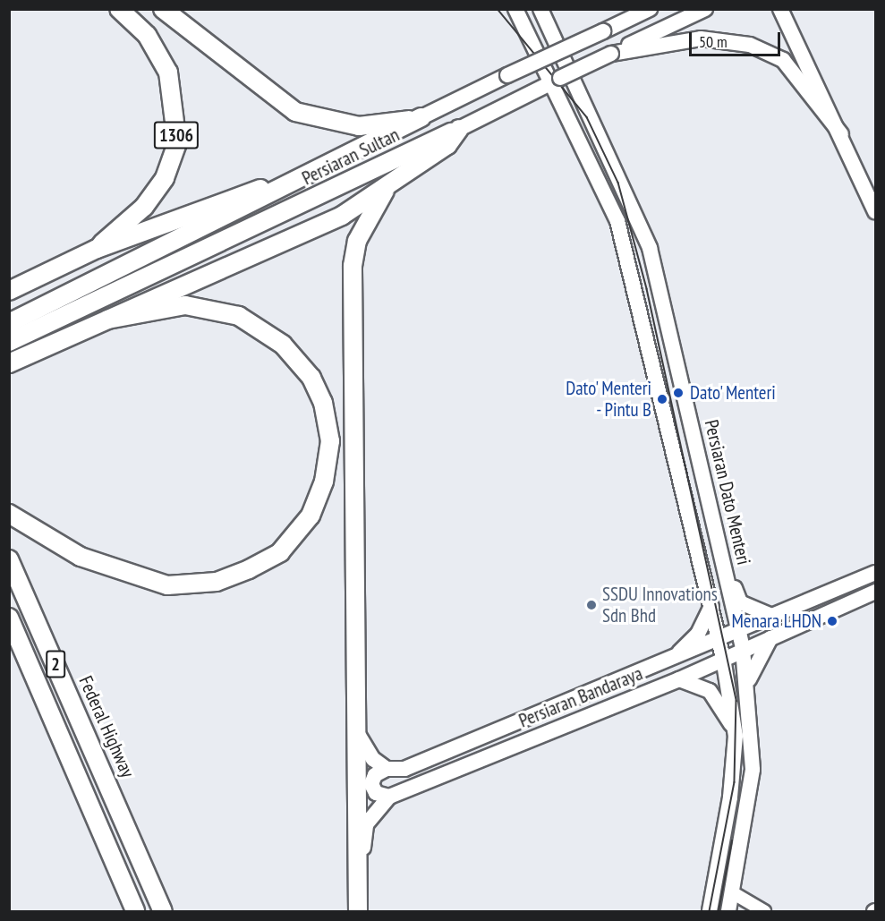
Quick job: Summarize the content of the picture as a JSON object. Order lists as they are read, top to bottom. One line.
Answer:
{"streets":{"highway":["1306","Persiaran Sultan","2","Federal Highway"],"main road":["Persiaran Dato Menteri","Persiaran Bandaraya"]},"crossings":[["Persiaran Dato Menteri","Persiaran Bandaraya"]],"places":["Dato' Menteri","Dato' Menteri - Pintu B","SSDU Innovations Sdn Bhd","Menara LHDN"],"scale_bar":"50 m"}
